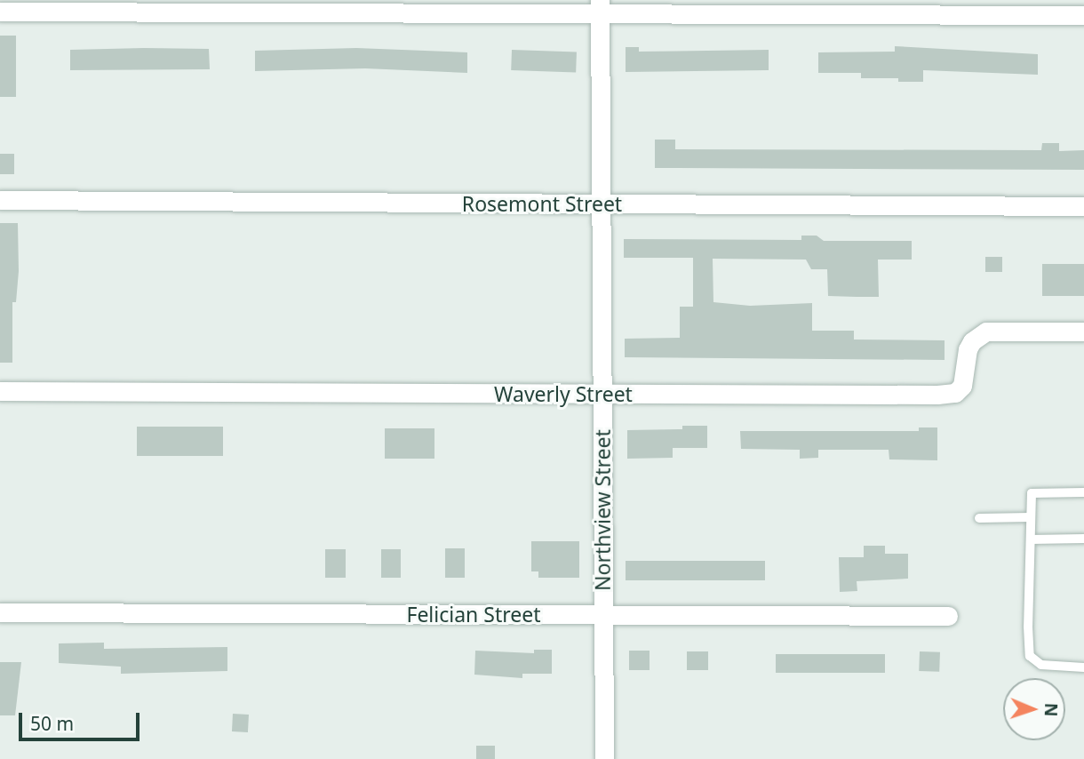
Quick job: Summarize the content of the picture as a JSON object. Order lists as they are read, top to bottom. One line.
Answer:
{"streets":{"street":["Rosemont Street","Waverly Street","Northview Street","Felician Street"]},"crossings":[["Rosemont Street","Northview Street"],["Waverly Street","Northview Street"],["Northview Street","Felician Street"]],"scale_bar":"50 m","north":"right"}
